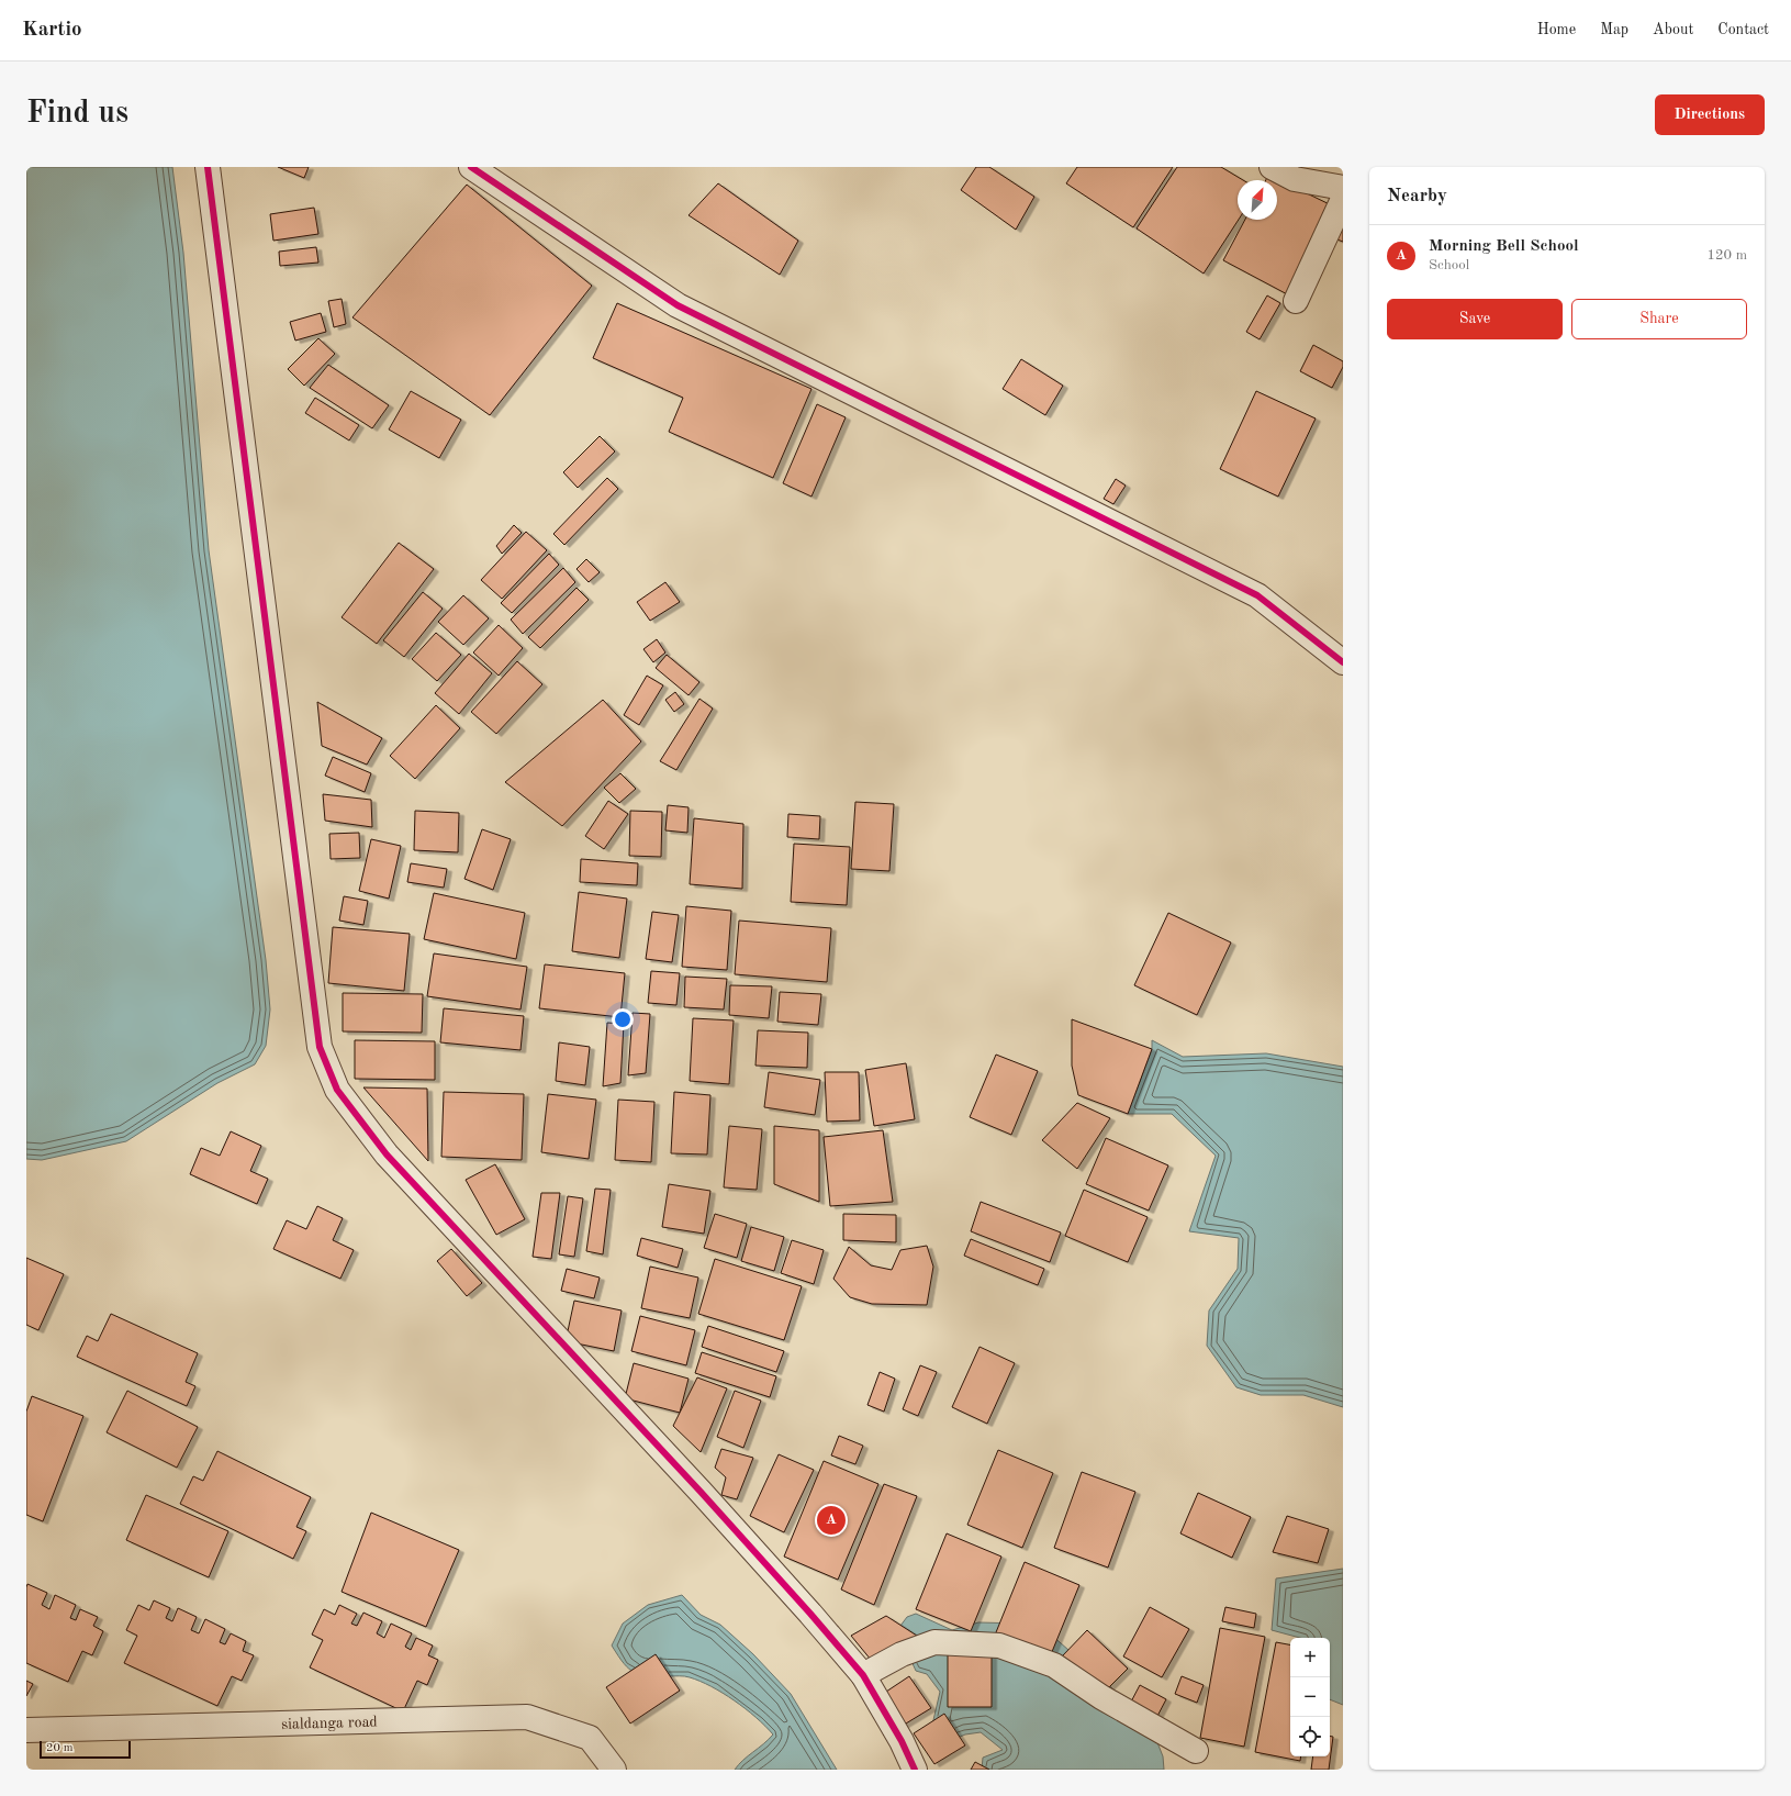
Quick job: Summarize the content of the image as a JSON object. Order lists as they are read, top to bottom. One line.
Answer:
{"streets":{"street":["sialdanga road"]},"scale_bar":"20 m","north":"top right","page":{"header":"Kartio","nav":["Home","Map","About","Contact"],"buttons":["Directions",["Save","Share"]],"title":"Find us","heading":"Nearby","list":[{"mark":"A","name":"Morning Bell School","note":"School","value":"120 m"}],"pins":"A","map_buttons":["+","−"],"scale":"20 m"}}
